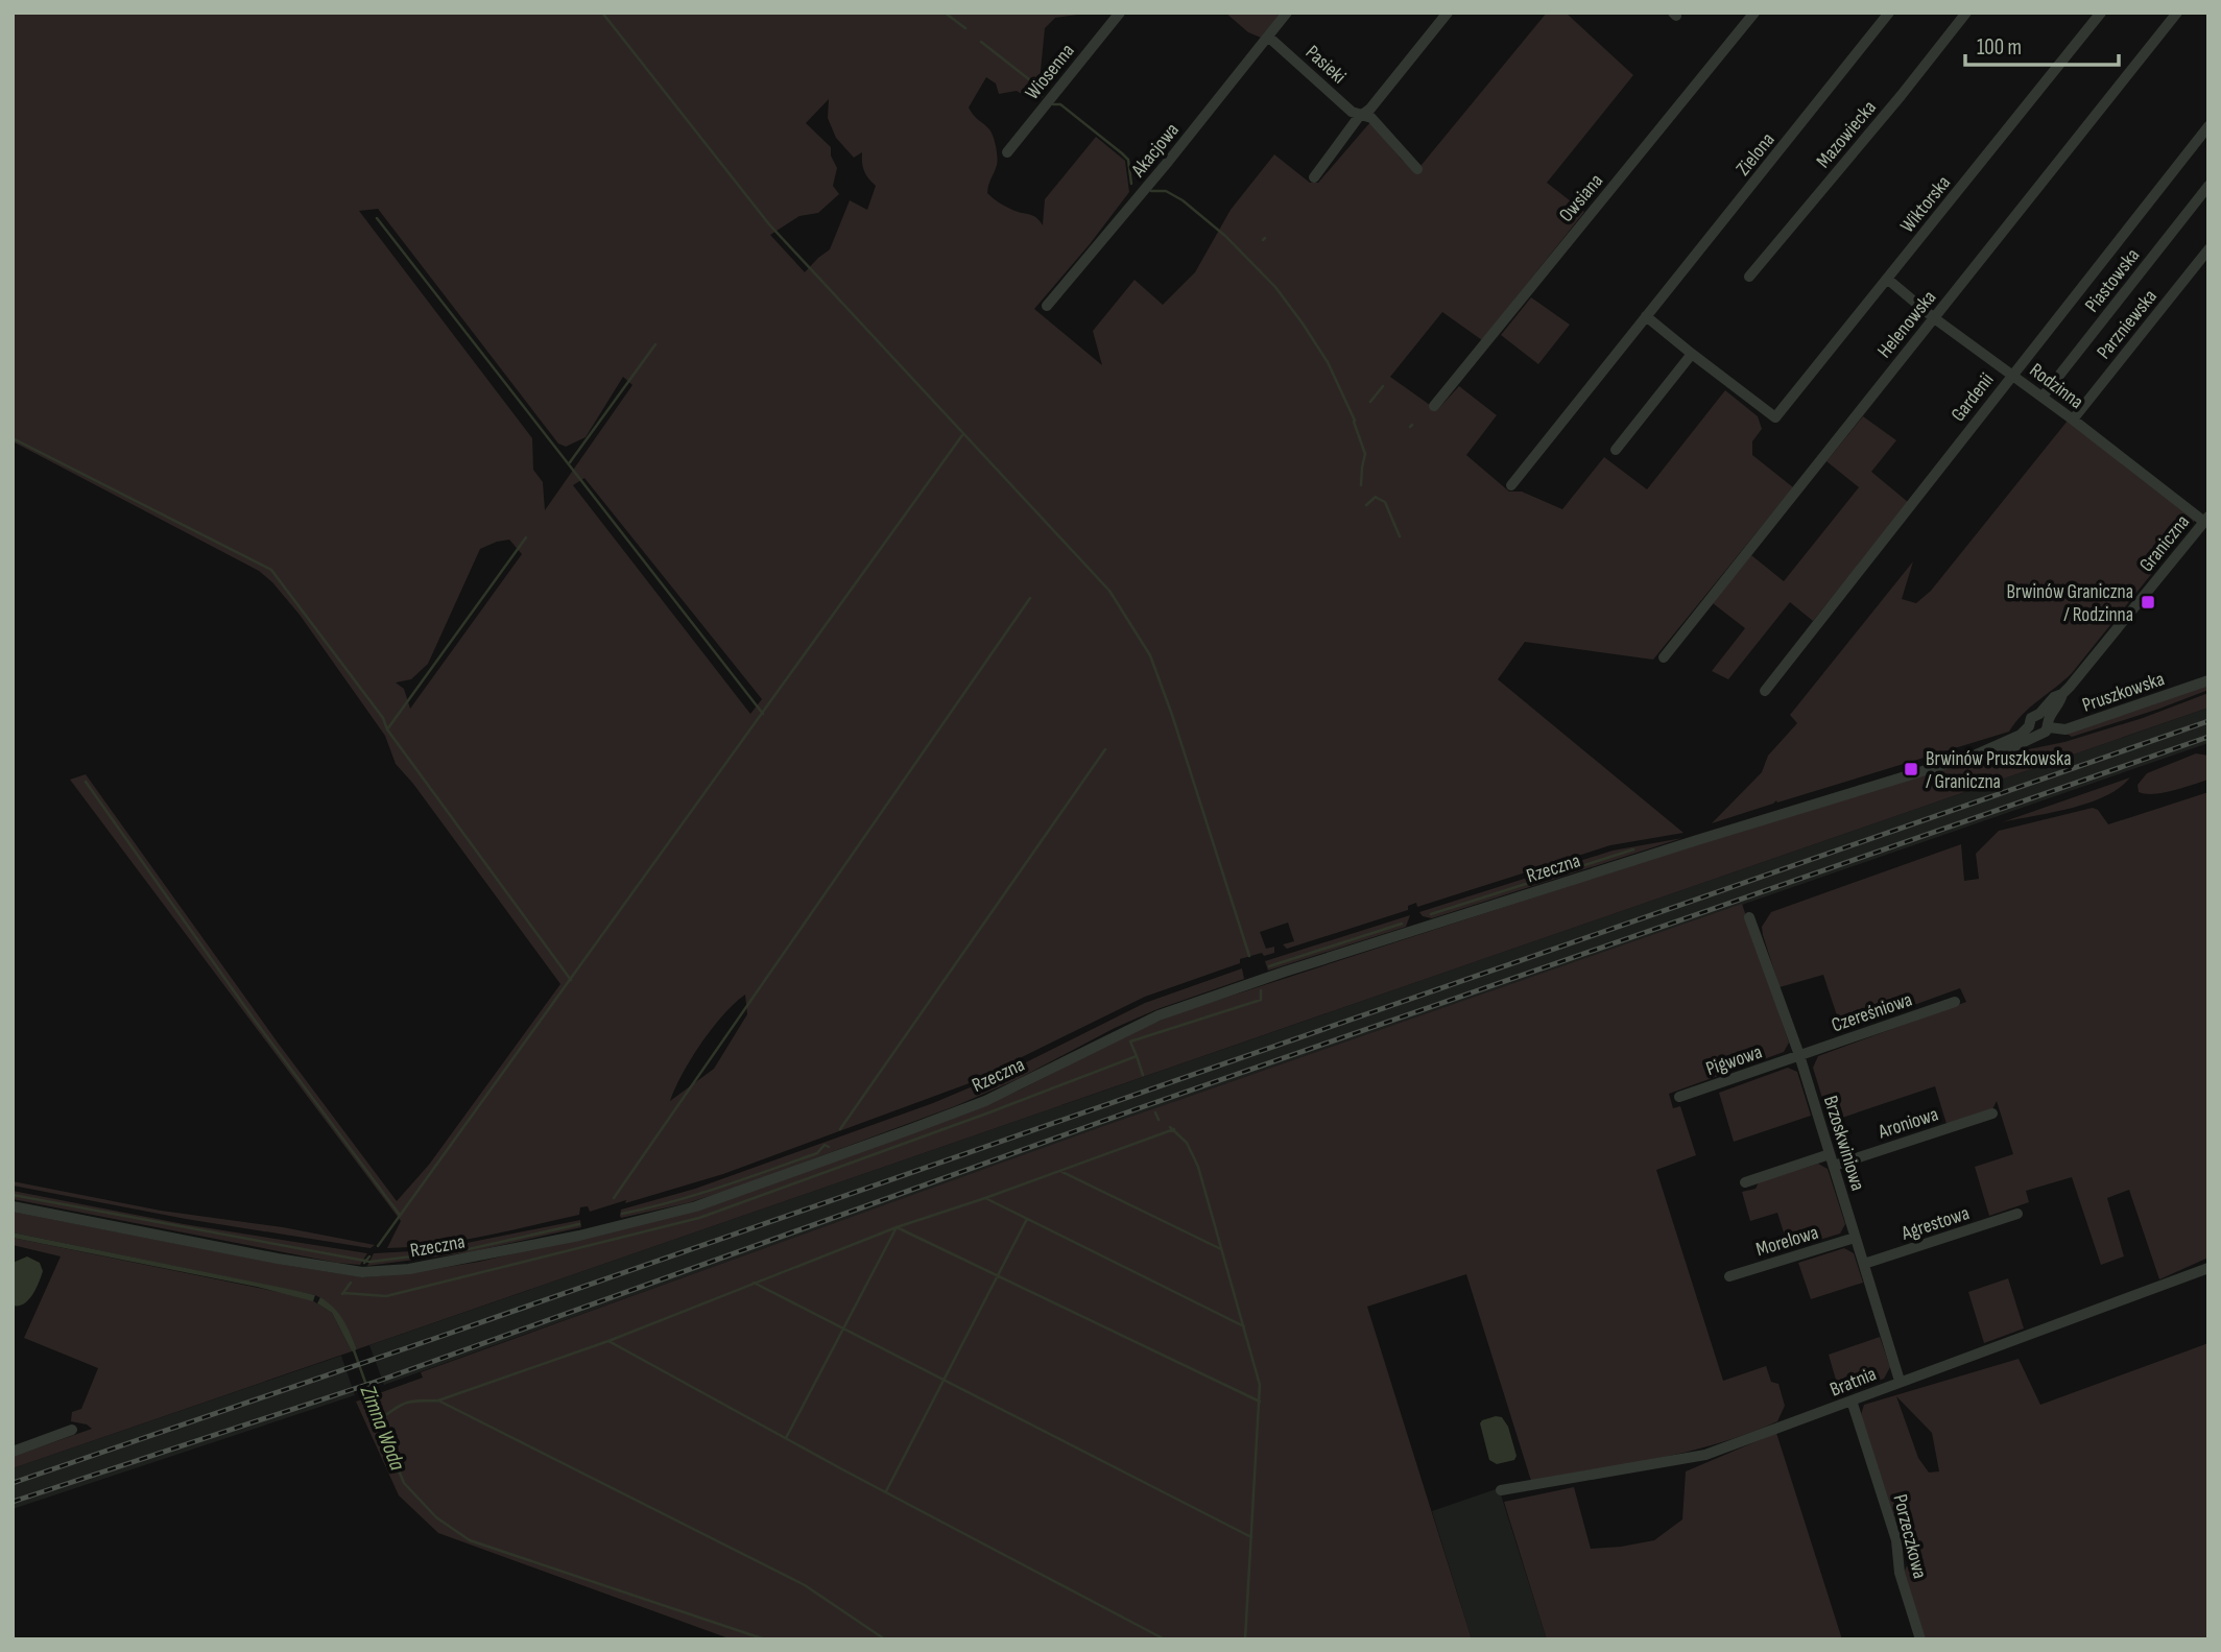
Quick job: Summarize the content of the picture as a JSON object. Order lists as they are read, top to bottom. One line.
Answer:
{"streets":{"street":["Pasieki","Wiosenna","Mazowiecka","Akacjowa","Zielona","Owsiana","Wiktorska","Piastowska","Helenowska","Parzniewska","Rodzinna","Gardenii","Graniczna","Pruszkowska","Rzeczna","Czereśniowa","Pigwowa","Aroniowa","Brzoskwiniowa","Agrestowa","Morelowa","Bratnia","Porzeczkowa"]},"crossings":[["Pasieki","Akacjowa"],["Wiktorska","Rodzinna"],["Piastowska","Rodzinna"],["Helenowska","Rodzinna"],["Parzniewska","Rodzinna"],["Rodzinna","Gardenii"],["Rodzinna","Graniczna"],["Graniczna","Pruszkowska"],["Graniczna","Rzeczna"],["Pruszkowska","Rzeczna"],["Czereśniowa","Pigwowa"],["Czereśniowa","Brzoskwiniowa"],["Pigwowa","Brzoskwiniowa"],["Aroniowa","Brzoskwiniowa"],["Brzoskwiniowa","Agrestowa"],["Brzoskwiniowa","Morelowa"],["Brzoskwiniowa","Bratnia"],["Bratnia","Porzeczkowa"]],"water":["Zimna Woda"],"places":{"transit":["Brwinów Graniczna / Rodzinna","Brwinów Pruszkowska / Graniczna"]},"scale_bar":"100 m"}
